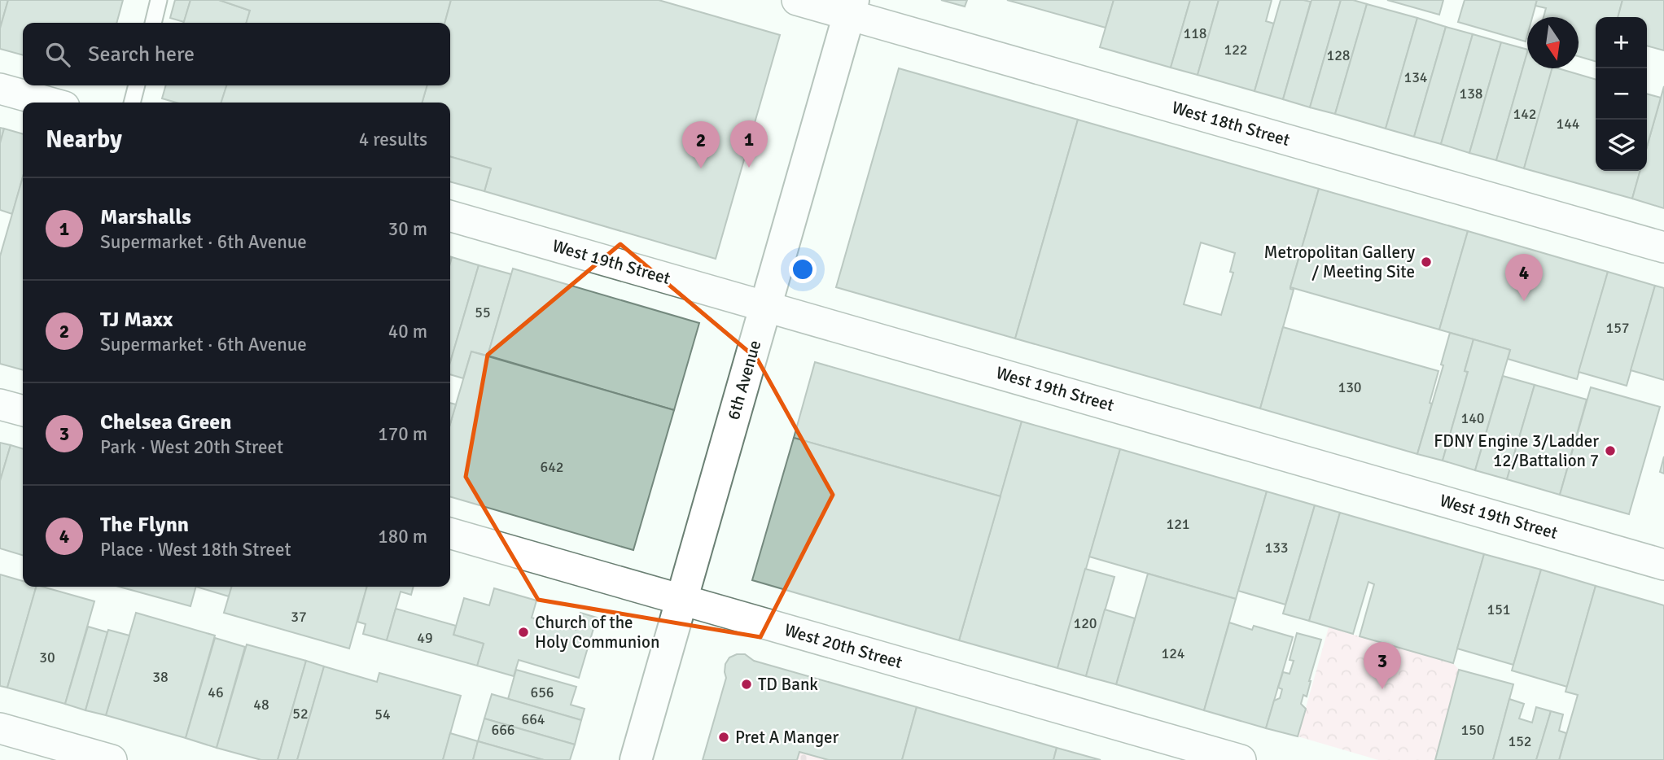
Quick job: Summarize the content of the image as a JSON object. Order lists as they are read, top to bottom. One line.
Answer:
{"streets":{"main road":["6th Avenue"],"street":["West 18th Street","West 19th Street","West 20th Street"]},"crossings":[["West 18th Street","6th Avenue"],["West 19th Street","6th Avenue"],["6th Avenue","West 20th Street"]],"places":["Metropolitan Gallery / Meeting Site","FDNY Engine 3/Ladder 12/Battalion 7","Church of the Holy Communion","TD Bank","Pret A Manger"],"house_numbers":["118","122","128","134","138","142","144","55","157","130","140","642","121","133","151","37","120","49","124","30","38","46","656","48","52","54","664","666","150","152"],"north":"bottom","page":{"map_buttons":["+","−"],"search":"Search here","heading":["Nearby","4 results"],"pins":["1","2","4","3"],"list":[{"mark":"1","name":"Marshalls","note":"Supermarket · 6th Avenue","value":"30 m"},{"mark":"2","name":"TJ Maxx","note":"Supermarket · 6th Avenue","value":"40 m"},{"mark":"3","name":"Chelsea Green","note":"Park · West 20th Street","value":"170 m"},{"mark":"4","name":"The Flynn","note":"Place · West 18th Street","value":"180 m"}]}}
